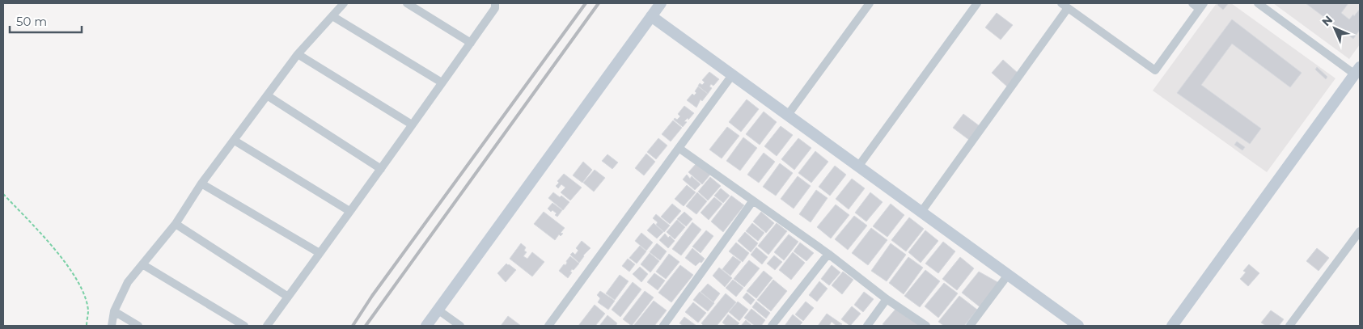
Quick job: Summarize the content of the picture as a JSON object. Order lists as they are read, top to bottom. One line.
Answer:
{"scale_bar":"50 m","north":"top left"}
